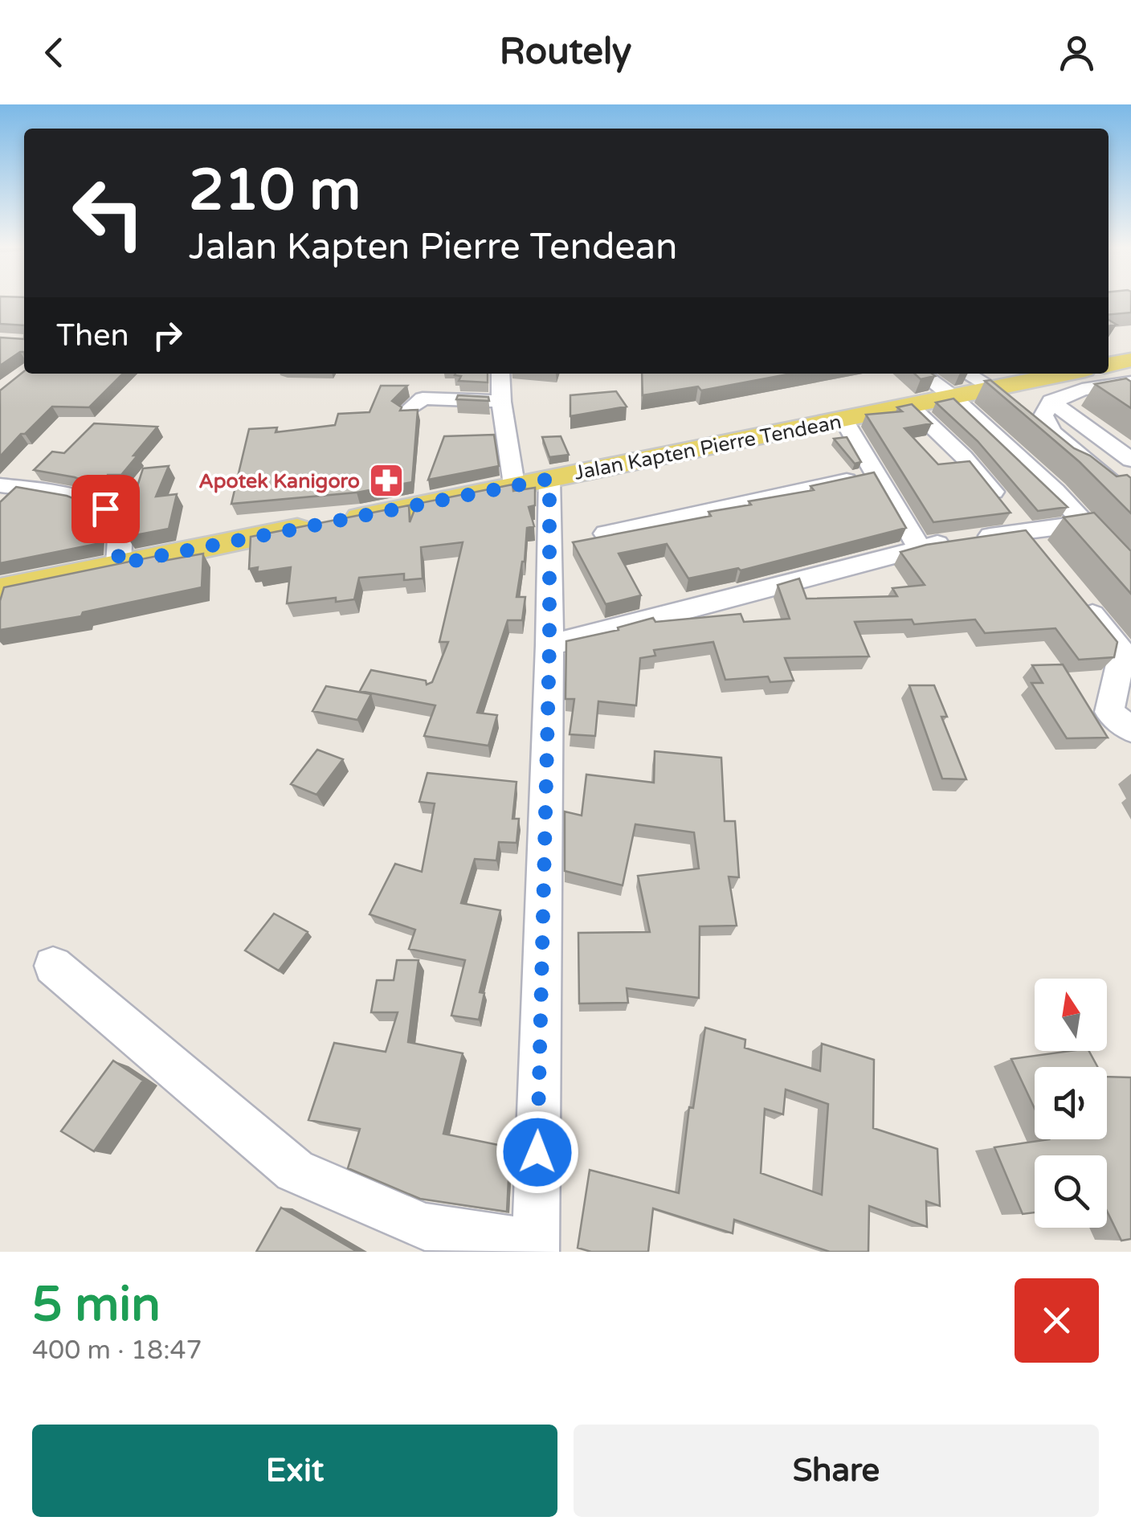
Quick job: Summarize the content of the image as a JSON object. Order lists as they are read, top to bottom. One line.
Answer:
{"streets":{"main road":["Jalan Kapten Pierre Tendean"]},"places":{"pharmacy":["Apotek Kanigoro"]},"north":"top","page":{"header":"Routely","turn":["210 m","Jalan Kapten Pierre Tendean"],"then":"Then","heading":["5 min","400 m · 18:47"],"buttons":["Exit","Share"]}}
